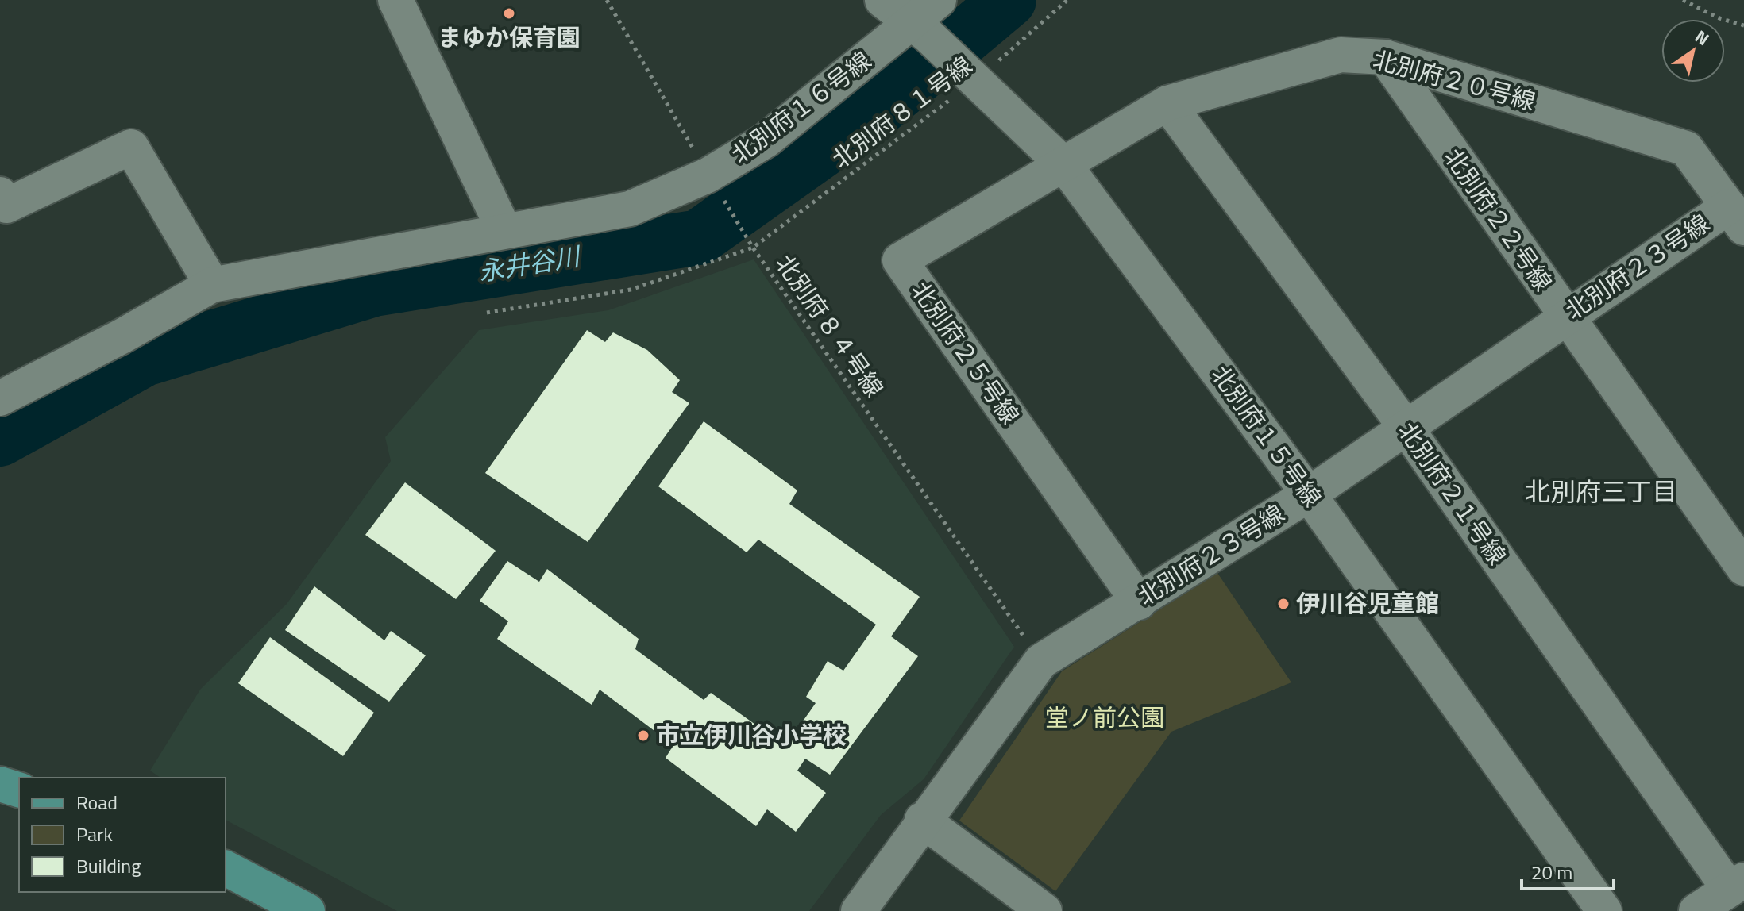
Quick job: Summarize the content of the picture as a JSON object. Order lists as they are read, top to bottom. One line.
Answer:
{"streets":{"street":["北別府２０号線","北別府１６号線","北別府２２号線","北別府２３号線","北別府２５号線","北別府１５号線","北別府２１号線"],"path":["北別府８１号線","北別府８４号線"]},"crossings":[["北別府２０号線","北別府２２号線"],["北別府２０号線","北別府２３号線"],["北別府２０号線","北別府２５号線"],["北別府２０号線","北別府１５号線"],["北別府２０号線","北別府２１号線"],["北別府１６号線","北別府８４号線"],["北別府１６号線","北別府１５号線"],["北別府８１号線","北別府８４号線"],["北別府８１号線","北別府１５号線"],["北別府２２号線","北別府２３号線"],["北別府２３号線","北別府８４号線"],["北別府２３号線","北別府２５号線"],["北別府２３号線","北別府１５号線"],["北別府２３号線","北別府２１号線"],["北別府２５号線","北別府１５号線"]],"districts":["北別府三丁目"],"water":["永井谷川"],"parks":["堂ノ前公園"],"places":["まゆか保育園","伊川谷児童館","市立伊川谷小学校"],"legend":["Road","Park","Building"],"scale_bar":"20 m","north":"top right"}
